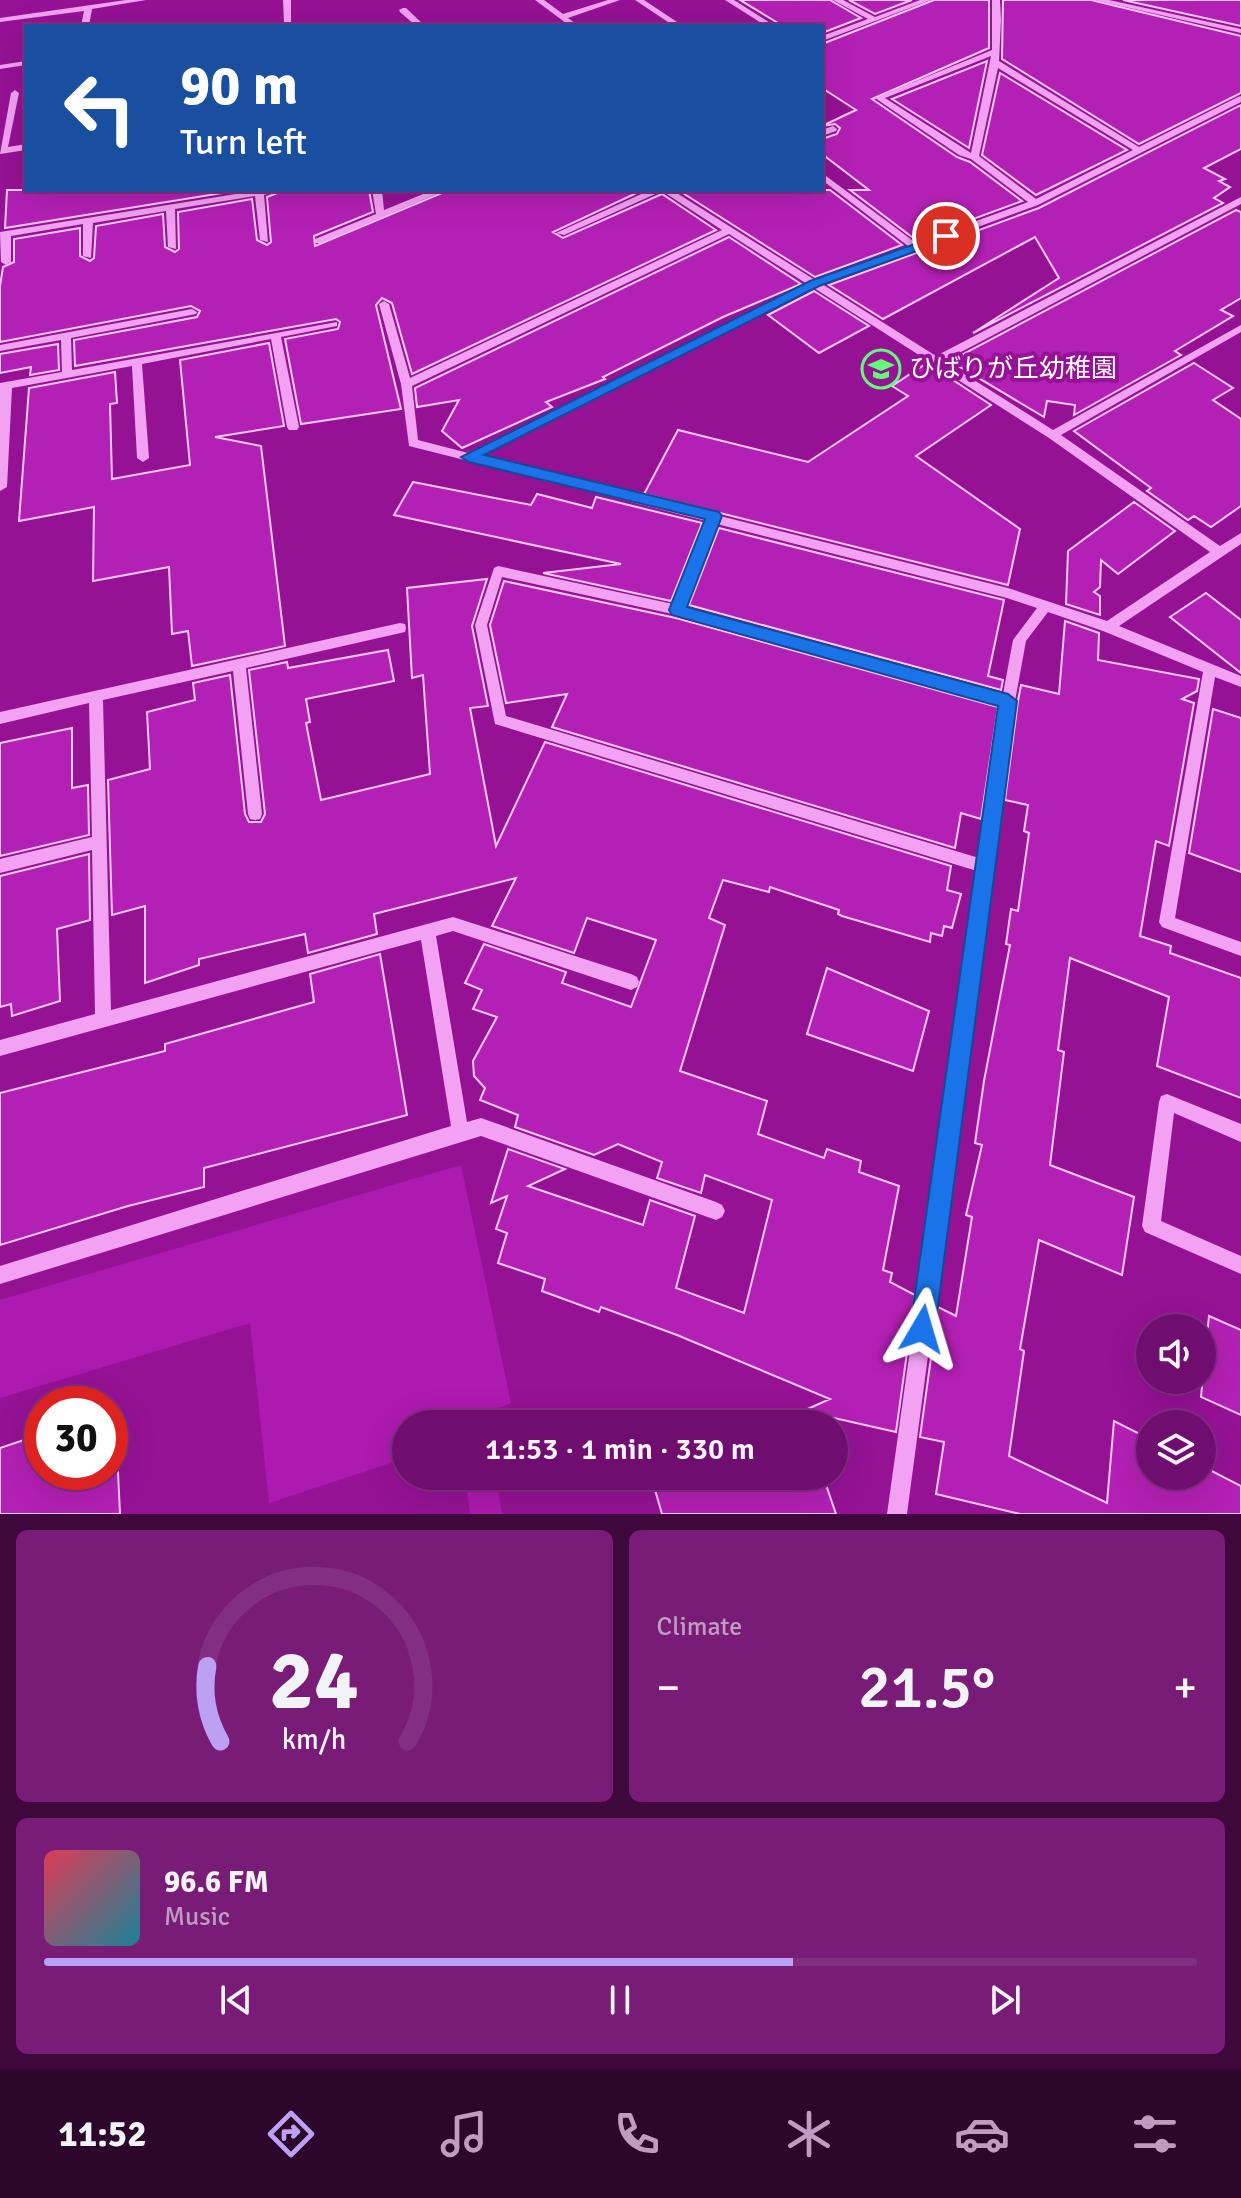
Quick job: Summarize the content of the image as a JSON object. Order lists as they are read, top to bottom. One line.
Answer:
{"places":{"school or university":["ひばりが丘幼稚園"]},"page":{"turn":["90 m","Turn left"],"limit":"30","trip":"11:53 · 1 min · 330 m","tile":"Climate","heat":["−","21.5°","+"],"song":["96.6 FM","Music"],"tabs":"11:52","gauge":["24","km/h"]}}
